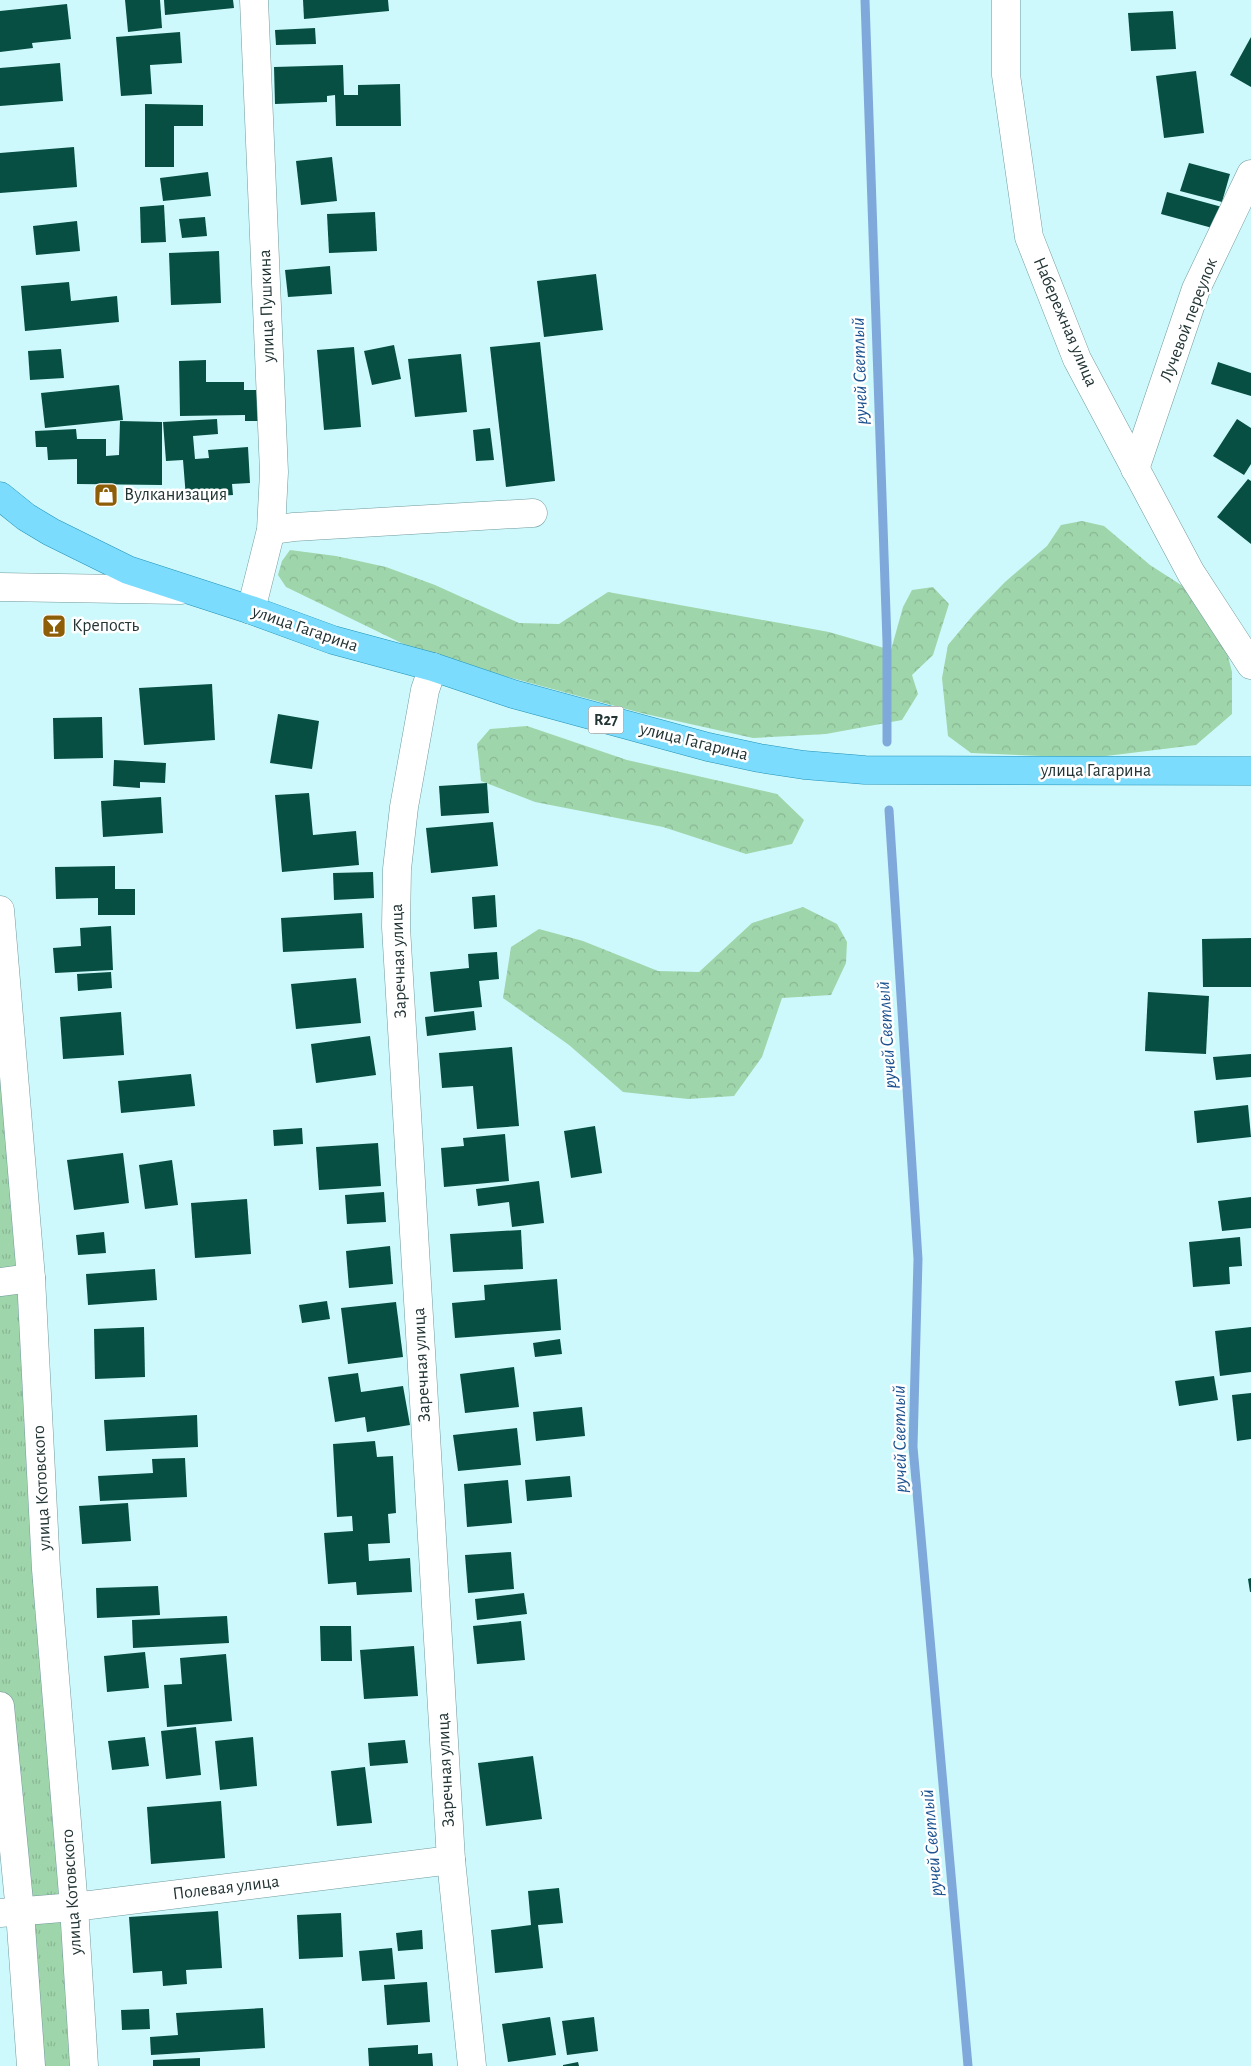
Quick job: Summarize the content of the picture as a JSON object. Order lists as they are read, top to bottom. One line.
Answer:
{"streets":{"main road":["улица Гагарина","R27"],"street":["улица Пушкина","Лучевой переулок","Набережная улица","Заречная улица","улица Котовского","Полевая улица"]},"crossings":[["улица Пушкина","улица Гагарина"],["Лучевой переулок","Набережная улица"],["улица Гагарина","Заречная улица"],["Заречная улица","Полевая улица"],["улица Котовского","Полевая улица"]],"water":["ручей Светлый"],"places":{"shop":["Вулканизация"],"bar":["Крепость"]}}
